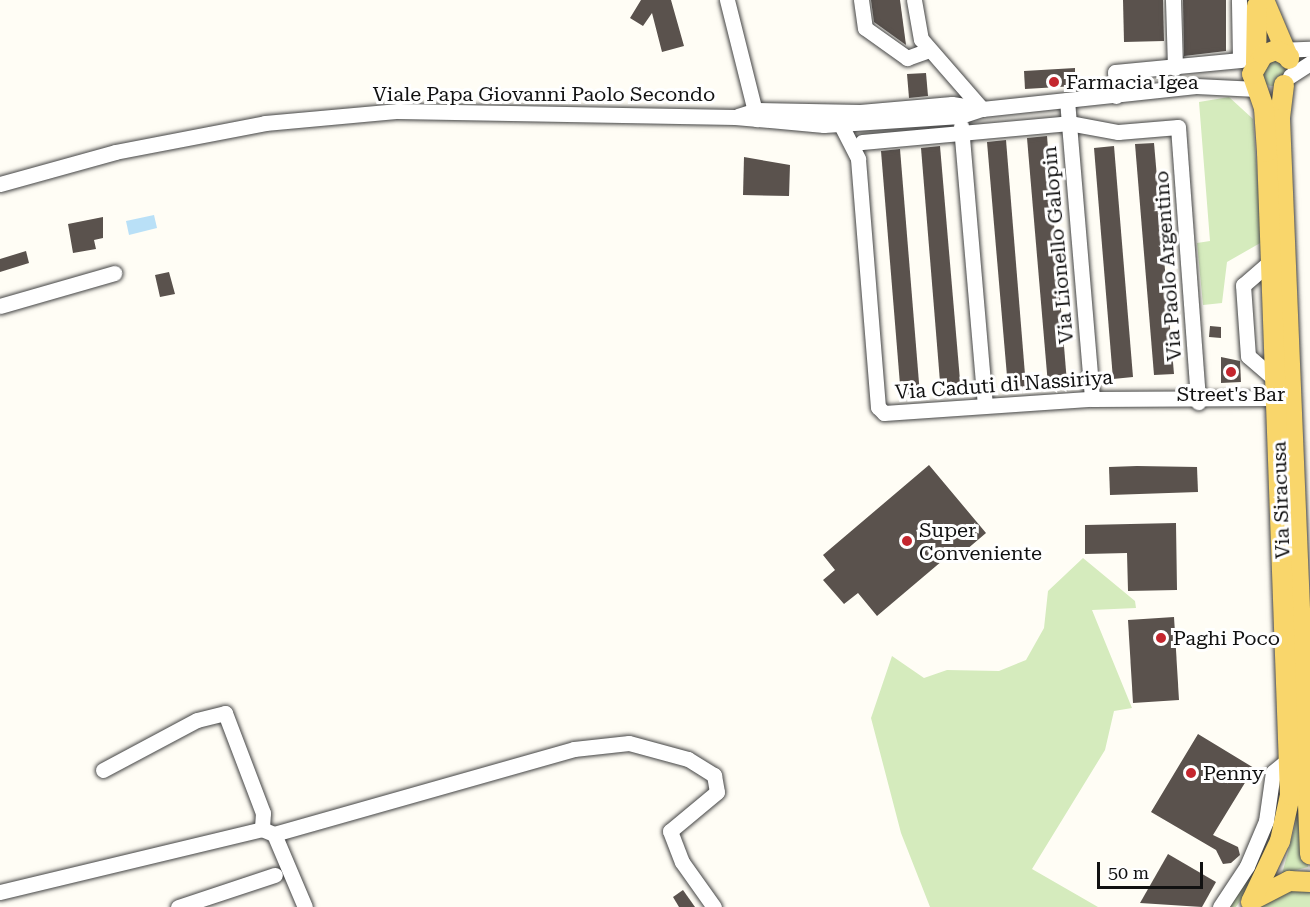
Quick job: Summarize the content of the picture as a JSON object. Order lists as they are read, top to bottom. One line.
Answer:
{"streets":{"main road":["Via Siracusa"],"street":["Viale Papa Giovanni Paolo Secondo","Via Lionello Galopin","Via Paolo Argentino","Via Caduti di Nassiriya"]},"crossings":[["Via Lionello Galopin","Via Paolo Argentino"],["Via Lionello Galopin","Via Caduti di Nassiriya"],["Via Paolo Argentino","Via Caduti di Nassiriya"],["Via Caduti di Nassiriya","Via Siracusa"]],"places":["Farmacia Igea","Street's Bar","Super Conveniente","Paghi Poco","Penny"],"scale_bar":"50 m"}
